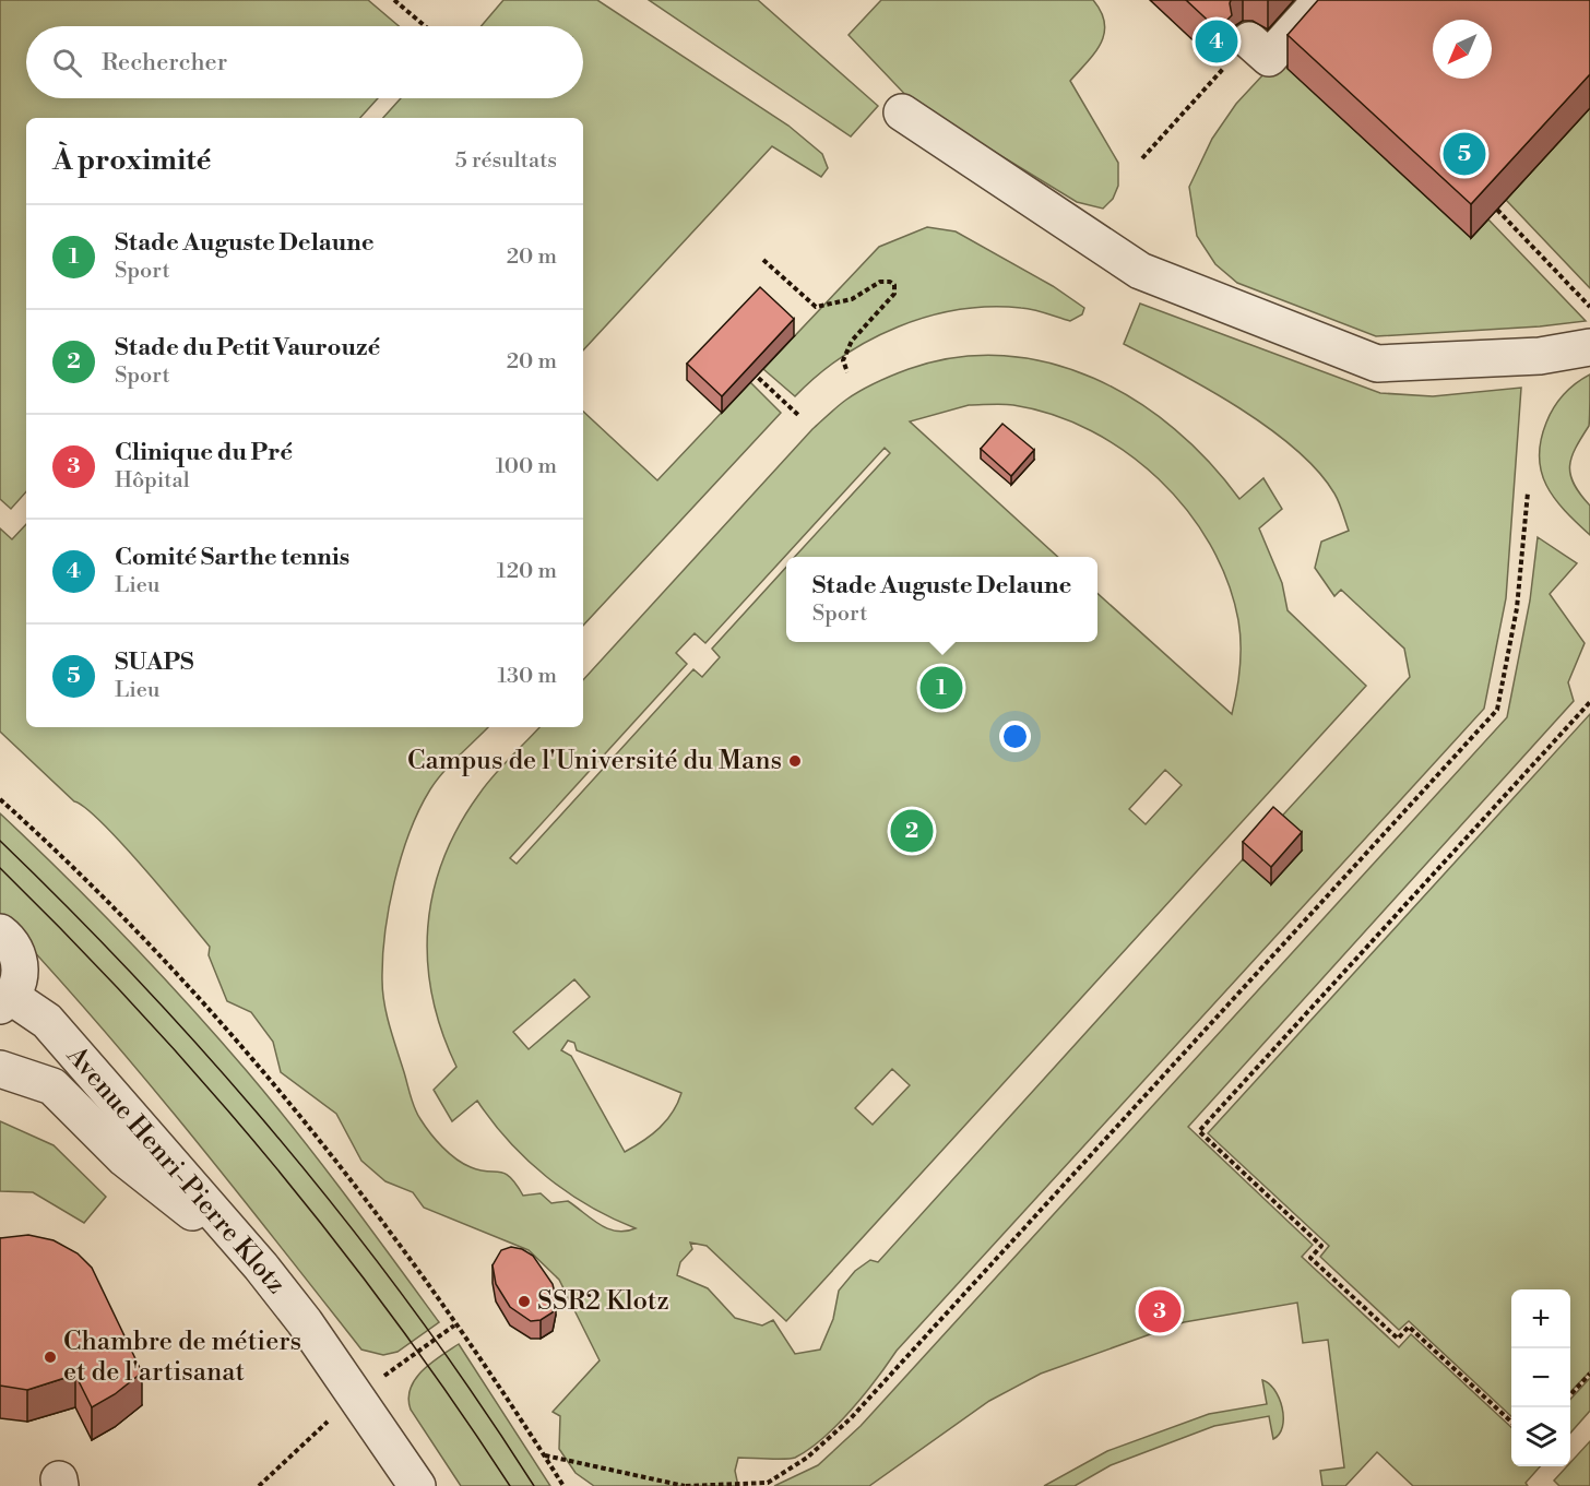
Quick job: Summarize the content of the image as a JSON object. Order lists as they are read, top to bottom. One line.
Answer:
{"streets":{"street":["Avenue Henri-Pierre Klotz"]},"places":["Campus de l'Université du Mans","SSR2 Klotz","Chambre de métiers et de l'artisanat"],"north":"bottom left","page":{"pins":["4","5","1","2","3"],"search":"Rechercher","heading":["À proximité","5 résultats"],"list":[{"mark":"1","name":"Stade Auguste Delaune","note":"Sport","value":"20 m"},{"mark":"2","name":"Stade du Petit Vaurouzé","note":"Sport","value":"20 m"},{"mark":"3","name":"Clinique du Pré","note":"Hôpital","value":"100 m"},{"mark":"4","name":"Comité Sarthe tennis","note":"Lieu","value":"120 m"},{"mark":"5","name":"SUAPS","note":"Lieu","value":"130 m"}],"popup":["Stade Auguste Delaune","Sport"],"map_buttons":["+","−"]}}
